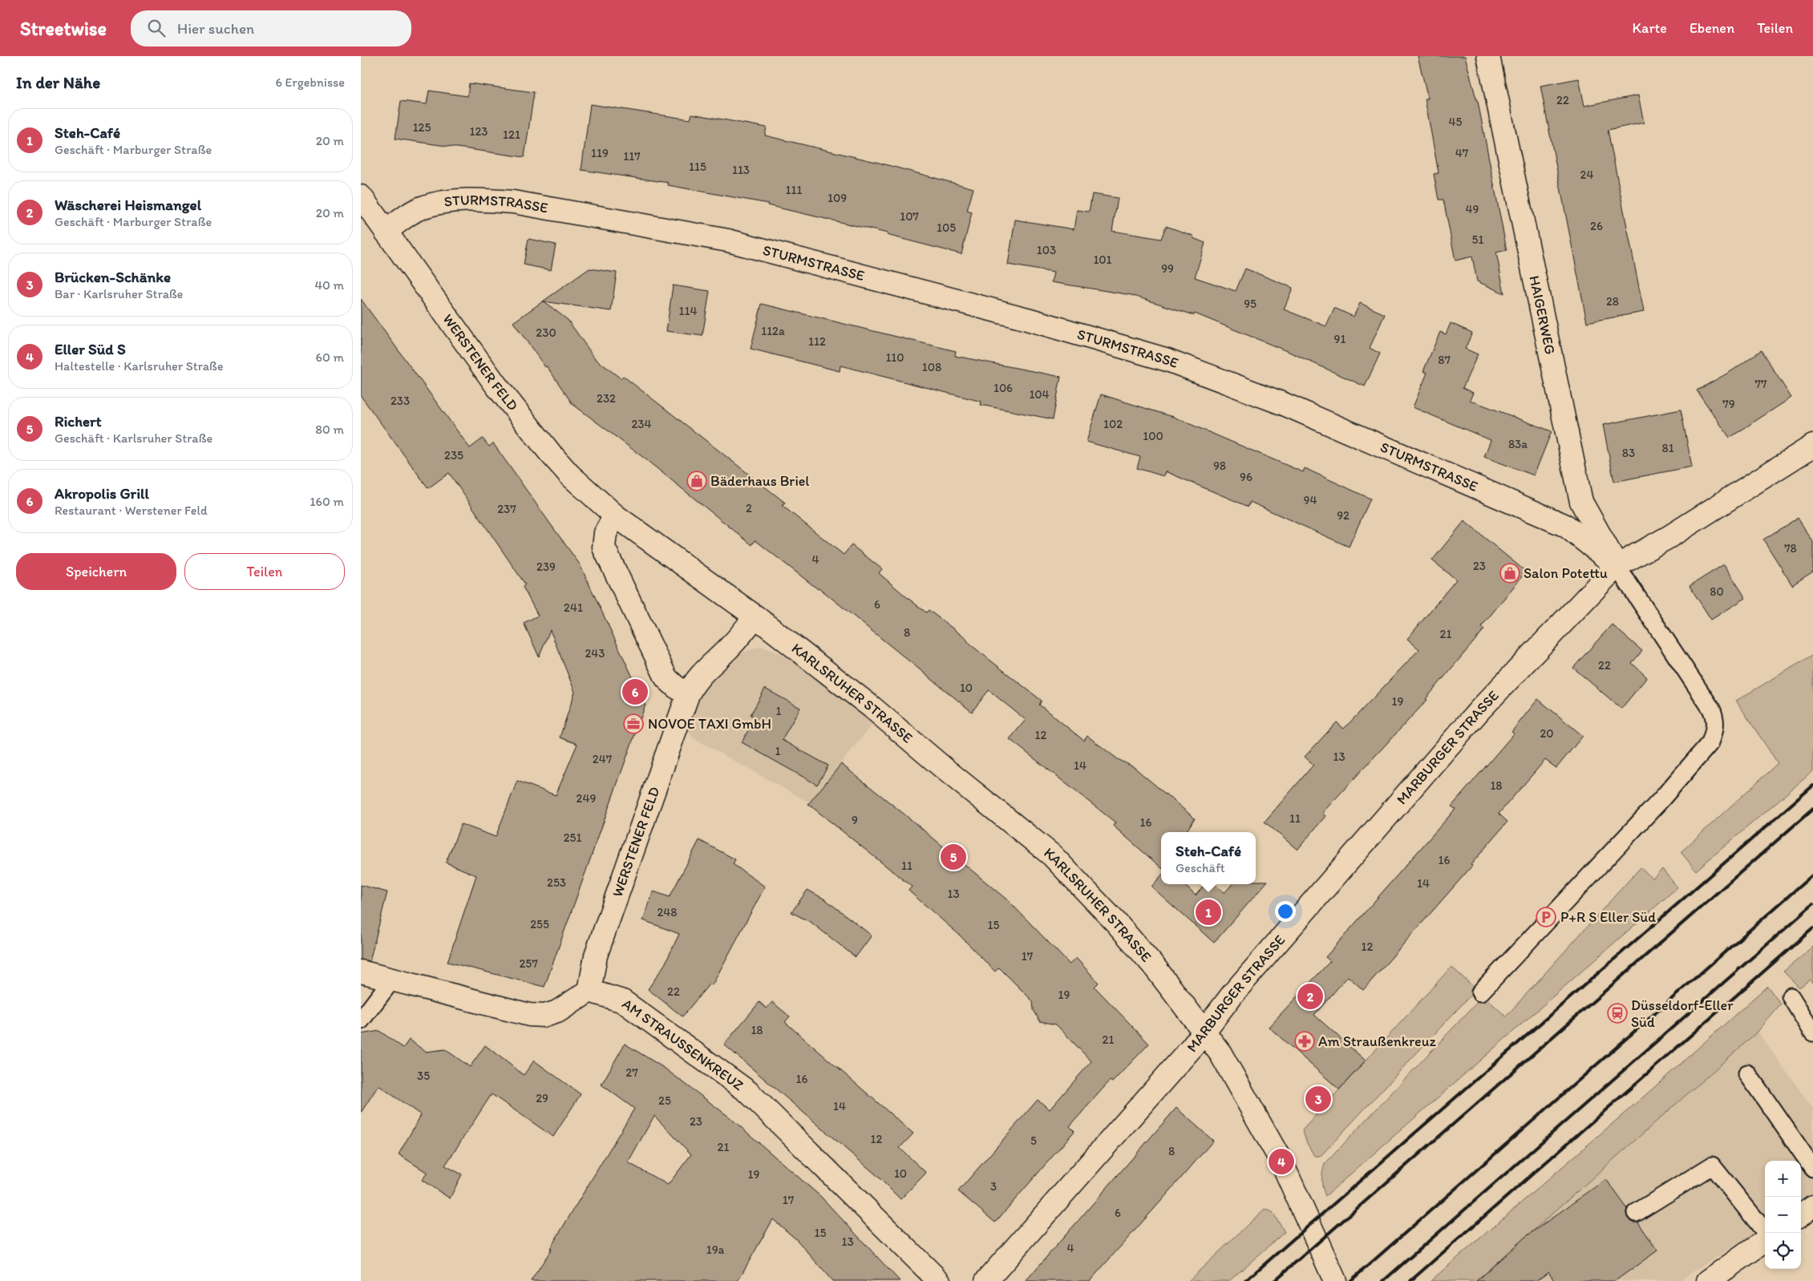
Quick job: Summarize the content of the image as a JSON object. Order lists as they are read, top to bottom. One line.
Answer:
{"streets":{"street":["STURMSTRASSE","HAIGERWEG","WERSTENER FELD","KARLSRUHER STRASSE","MARBURGER STRASSE","AM STRAUSSENKREUZ"]},"crossings":[["STURMSTRASSE","HAIGERWEG"],["STURMSTRASSE","WERSTENER FELD"],["STURMSTRASSE","MARBURGER STRASSE"],["HAIGERWEG","MARBURGER STRASSE"],["WERSTENER FELD","KARLSRUHER STRASSE"],["WERSTENER FELD","AM STRAUSSENKREUZ"],["KARLSRUHER STRASSE","MARBURGER STRASSE"]],"places":{"shop":["Bäderhaus Briel","Salon Potettu"],"office":["NOVOE TAXI GmbH"],"parking":["P+R S Eller Süd"],"station":["Düsseldorf-Eller Süd"],"pharmacy":["Am Straußenkreuz"]},"house_numbers":["22","45","125","123","121","119","47","117","115","113","24","111","109","49","107","26","105","51","103","101","99","28","95","114","112a","230","91","112","110","87","108","77","106","104","232","233","79","234","102","100","83a","81","83","235","98","96","94","2","237","92","78","4","23","239","80","6","241","8","21","243","22","10","19","1","20","12","1","13","247","14","18","249","11","9","16","251","16","11","253","14","13","248","255","15","12","17","257","22","19","18","21","27","35","16","29","25","14","23","12","5","21","8","10","19","3","17","6","15","13","4","19a"],"page":{"header":"Streetwise","search":"Hier suchen","nav":["Karte","Ebenen","Teilen"],"heading":["In der Nähe","6 Ergebnisse"],"list":[{"mark":"1","name":"Steh-Café","note":"Geschäft · Marburger Straße","value":"20 m"},{"mark":"2","name":"Wäscherei Heismangel","note":"Geschäft · Marburger Straße","value":"20 m"},{"mark":"3","name":"Brücken-Schänke","note":"Bar · Karlsruher Straße","value":"40 m"},{"mark":"4","name":"Eller Süd S","note":"Haltestelle · Karlsruher Straße","value":"60 m"},{"mark":"5","name":"Richert","note":"Geschäft · Karlsruher Straße","value":"80 m"},{"mark":"6","name":"Akropolis Grill","note":"Restaurant · Werstener Feld","value":"160 m"}],"buttons":["Speichern","Teilen"],"pins":["6","5","1","2","3","4"],"popup":["Steh-Café","Geschäft"],"map_buttons":["+","−"]}}
